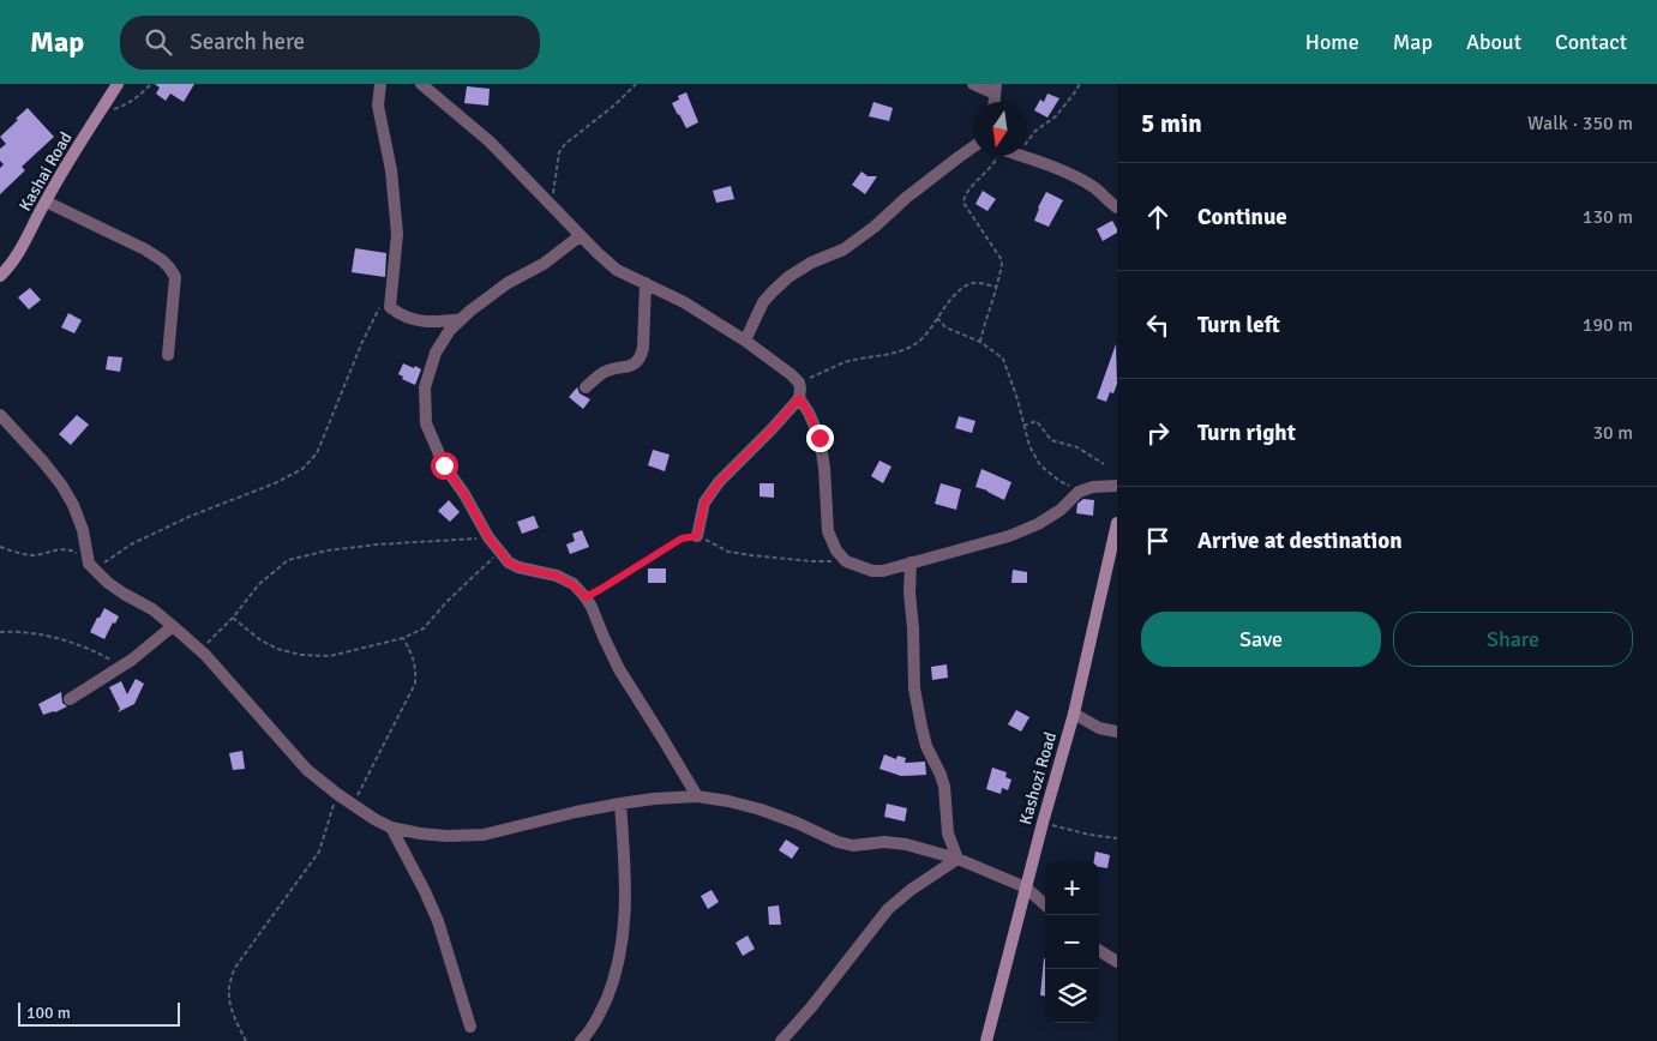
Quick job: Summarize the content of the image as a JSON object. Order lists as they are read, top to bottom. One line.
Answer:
{"streets":{"main road":["Kashai Road","Kashozi Road"]},"scale_bar":"100 m","north":"bottom","page":{"header":"Map","search":"Search here","nav":["Home","Map","About","Contact"],"heading":["5 min","Walk · 350 m"],"list":[["Continue","130 m"],["Turn left","190 m"],["Turn right","30 m"],"Arrive at destination"],"buttons":["Save","Share"],"map_buttons":["+","−"],"scale":"100 m"}}
